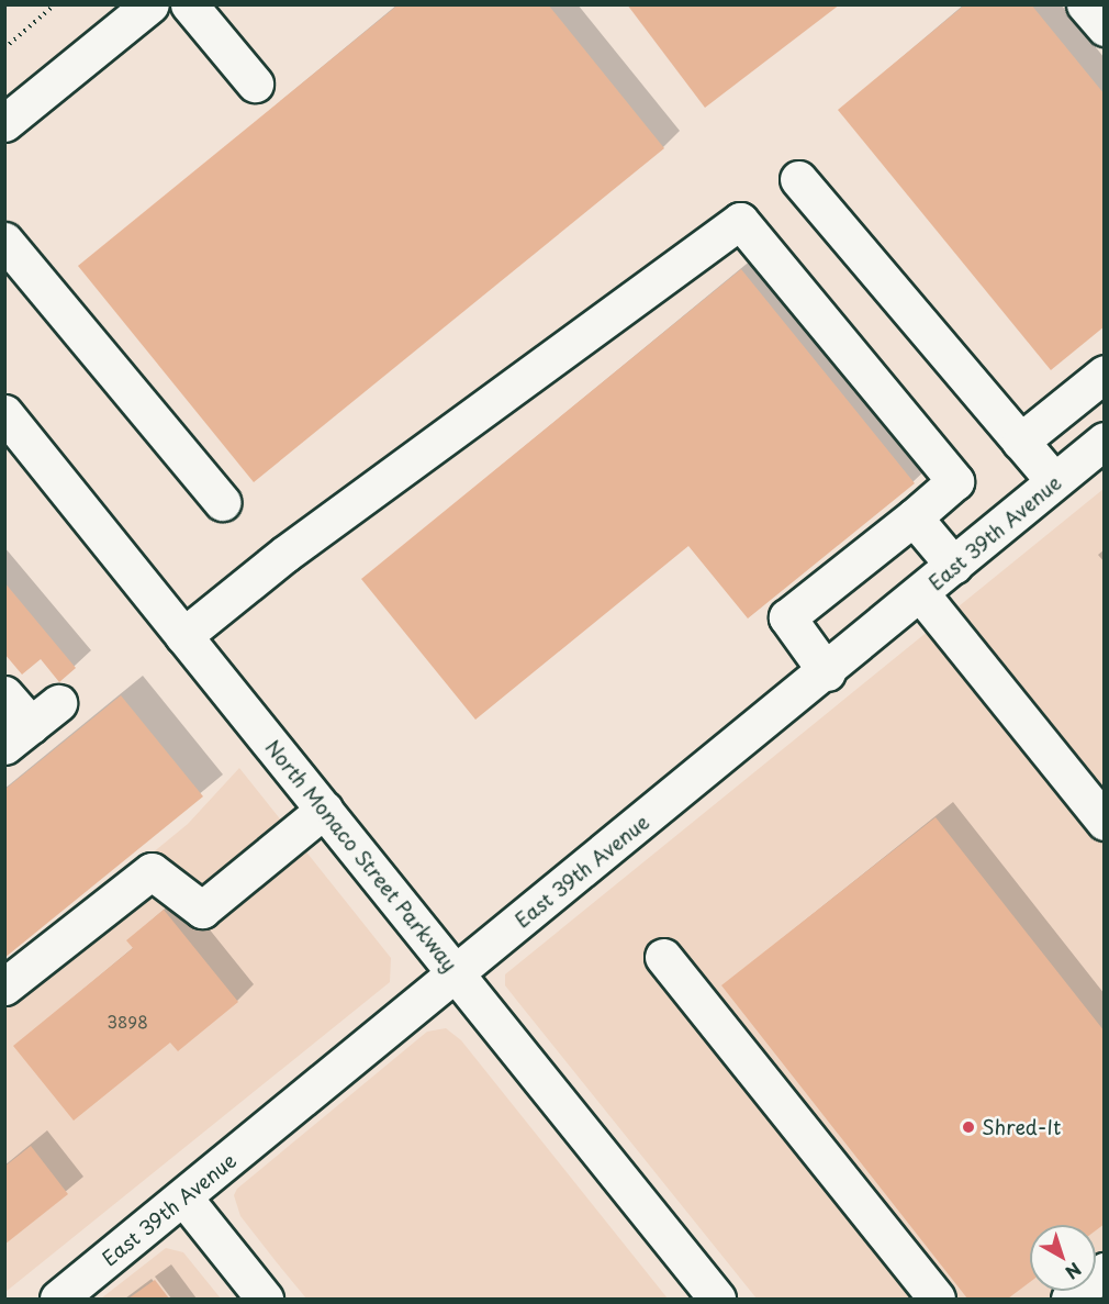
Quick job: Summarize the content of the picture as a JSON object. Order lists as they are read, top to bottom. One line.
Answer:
{"streets":{"street":["East 39th Avenue","North Monaco Street Parkway"]},"crossings":[["East 39th Avenue","North Monaco Street Parkway"]],"places":["Shred-It"],"house_numbers":["3898"],"north":"bottom right"}
